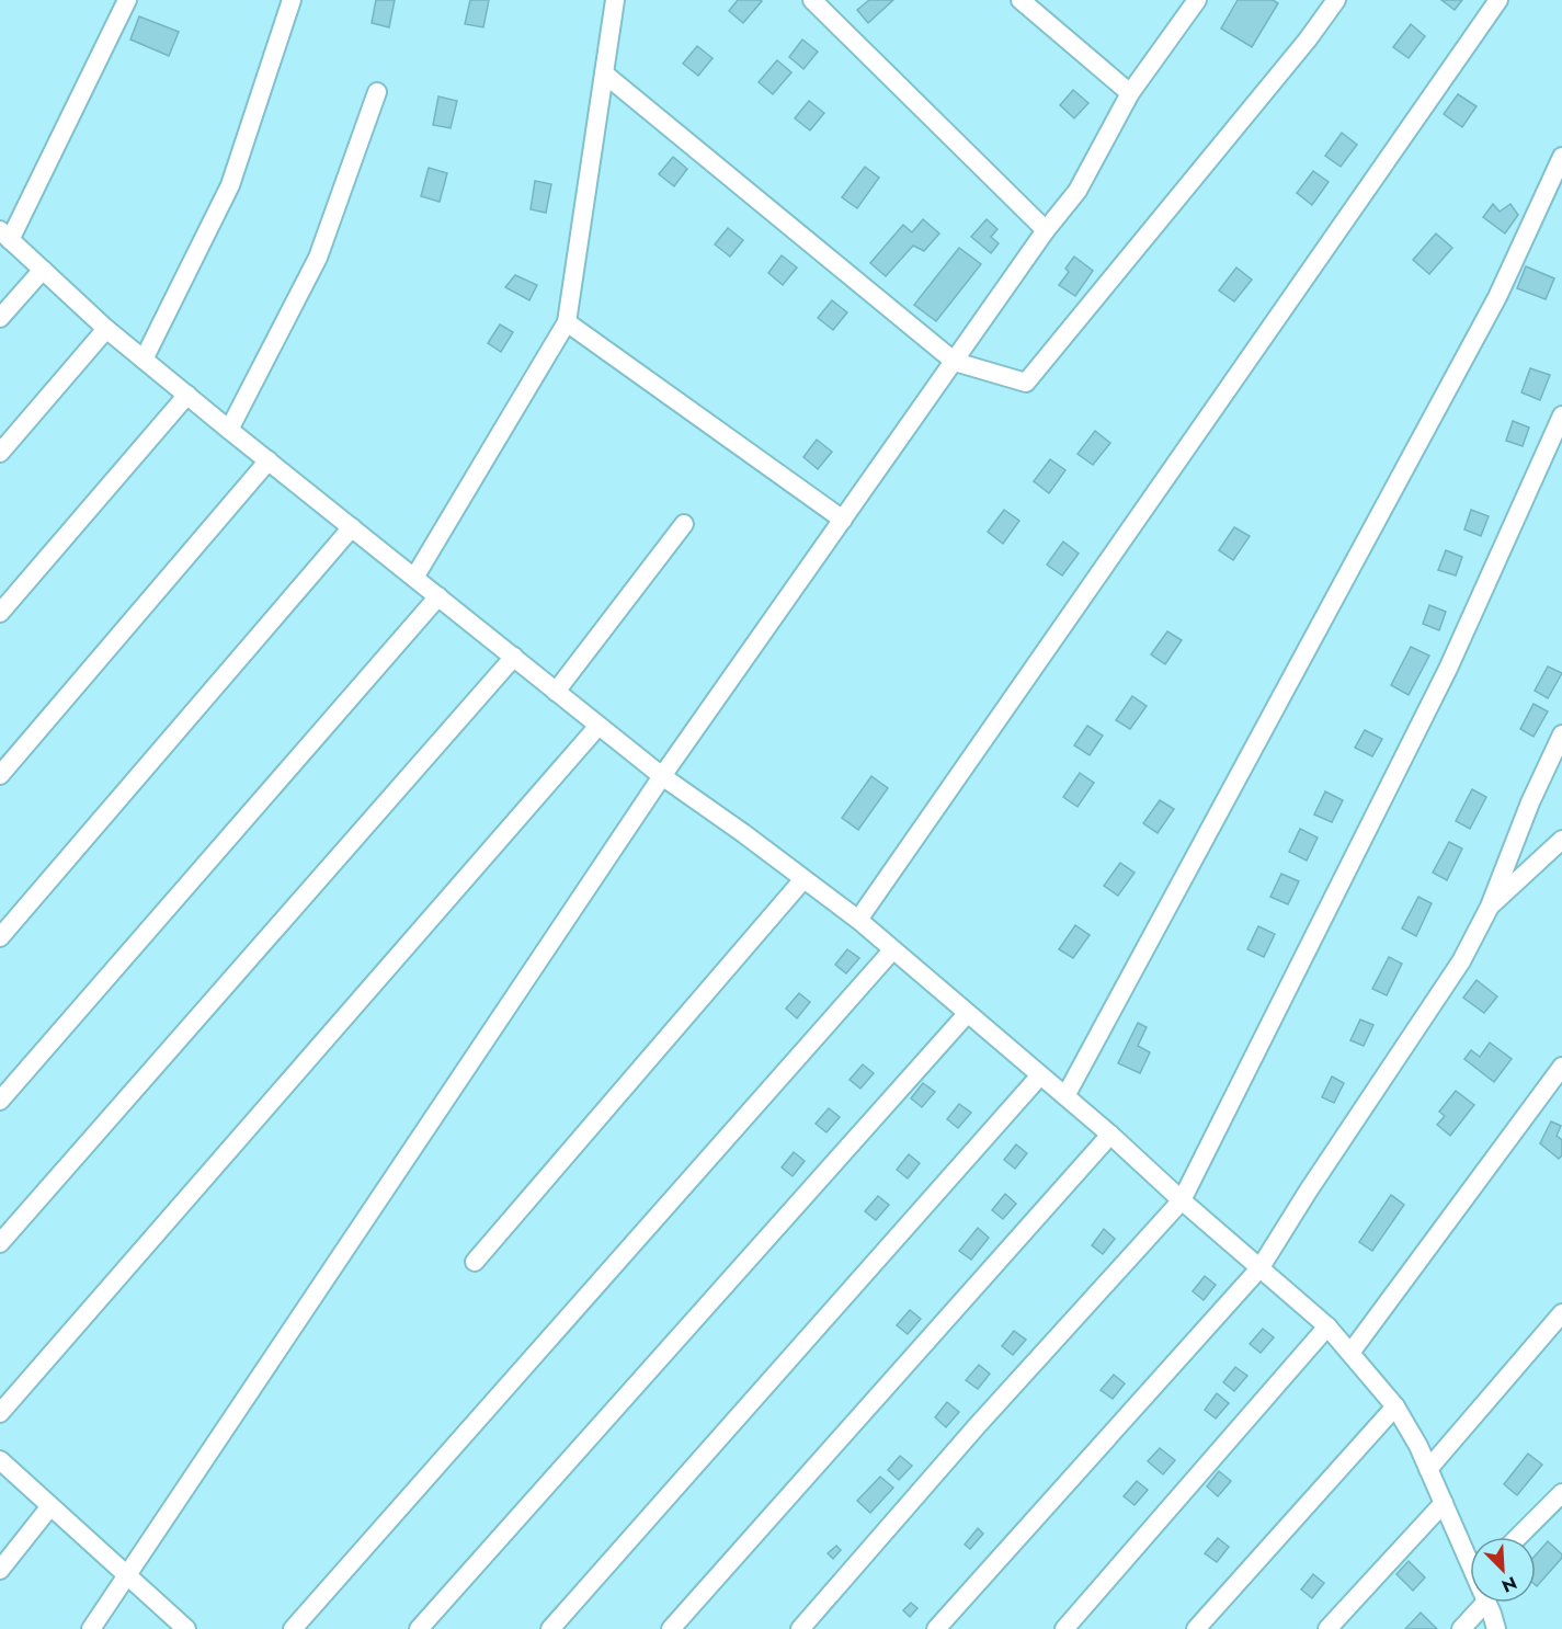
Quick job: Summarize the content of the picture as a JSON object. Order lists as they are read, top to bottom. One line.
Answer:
{"north":"bottom right"}
